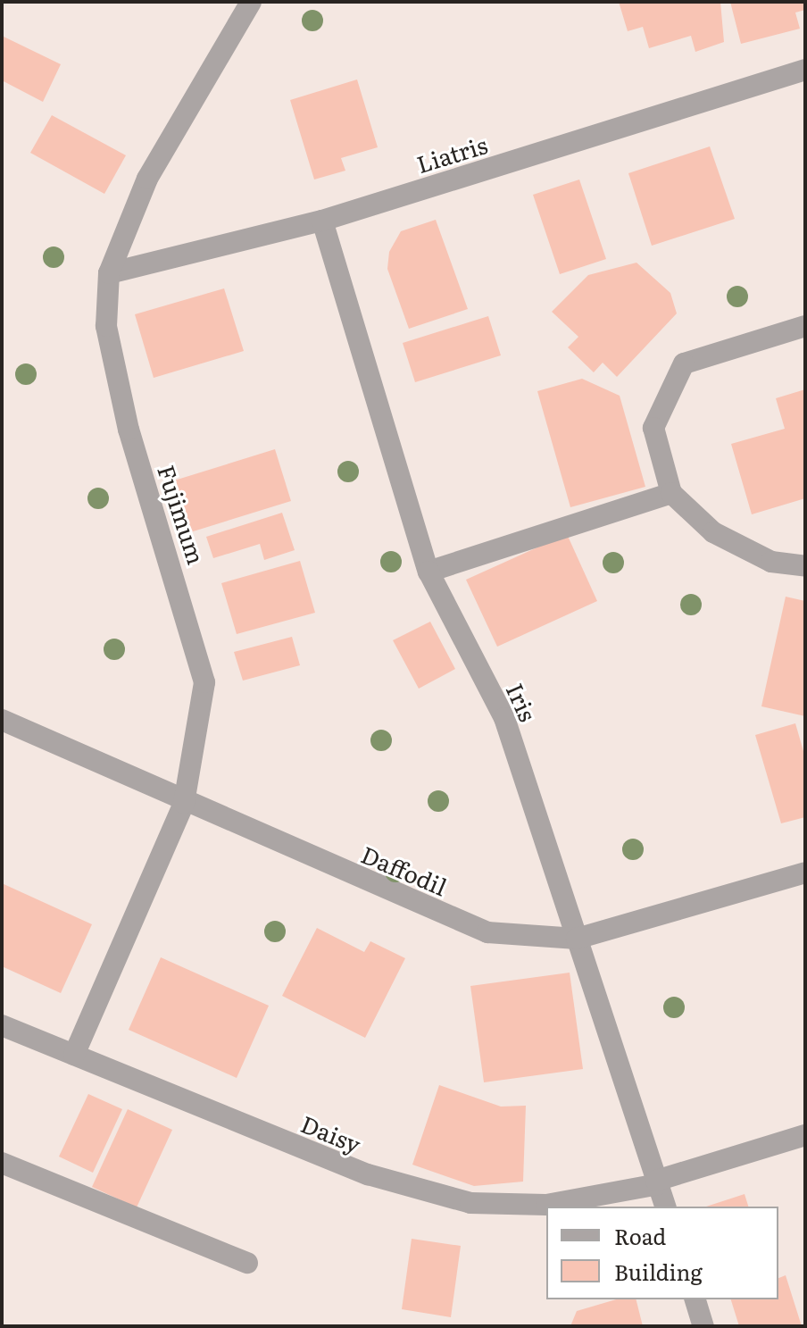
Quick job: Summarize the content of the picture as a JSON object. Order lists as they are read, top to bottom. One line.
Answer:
{"streets":{"street":["Liatris","Fujimum","Iris","Daffodil","Daisy"]},"crossings":[["Liatris","Fujimum"],["Liatris","Iris"],["Fujimum","Daffodil"],["Fujimum","Daisy"],["Iris","Daffodil"],["Iris","Daisy"]],"legend":["Road","Building"]}
